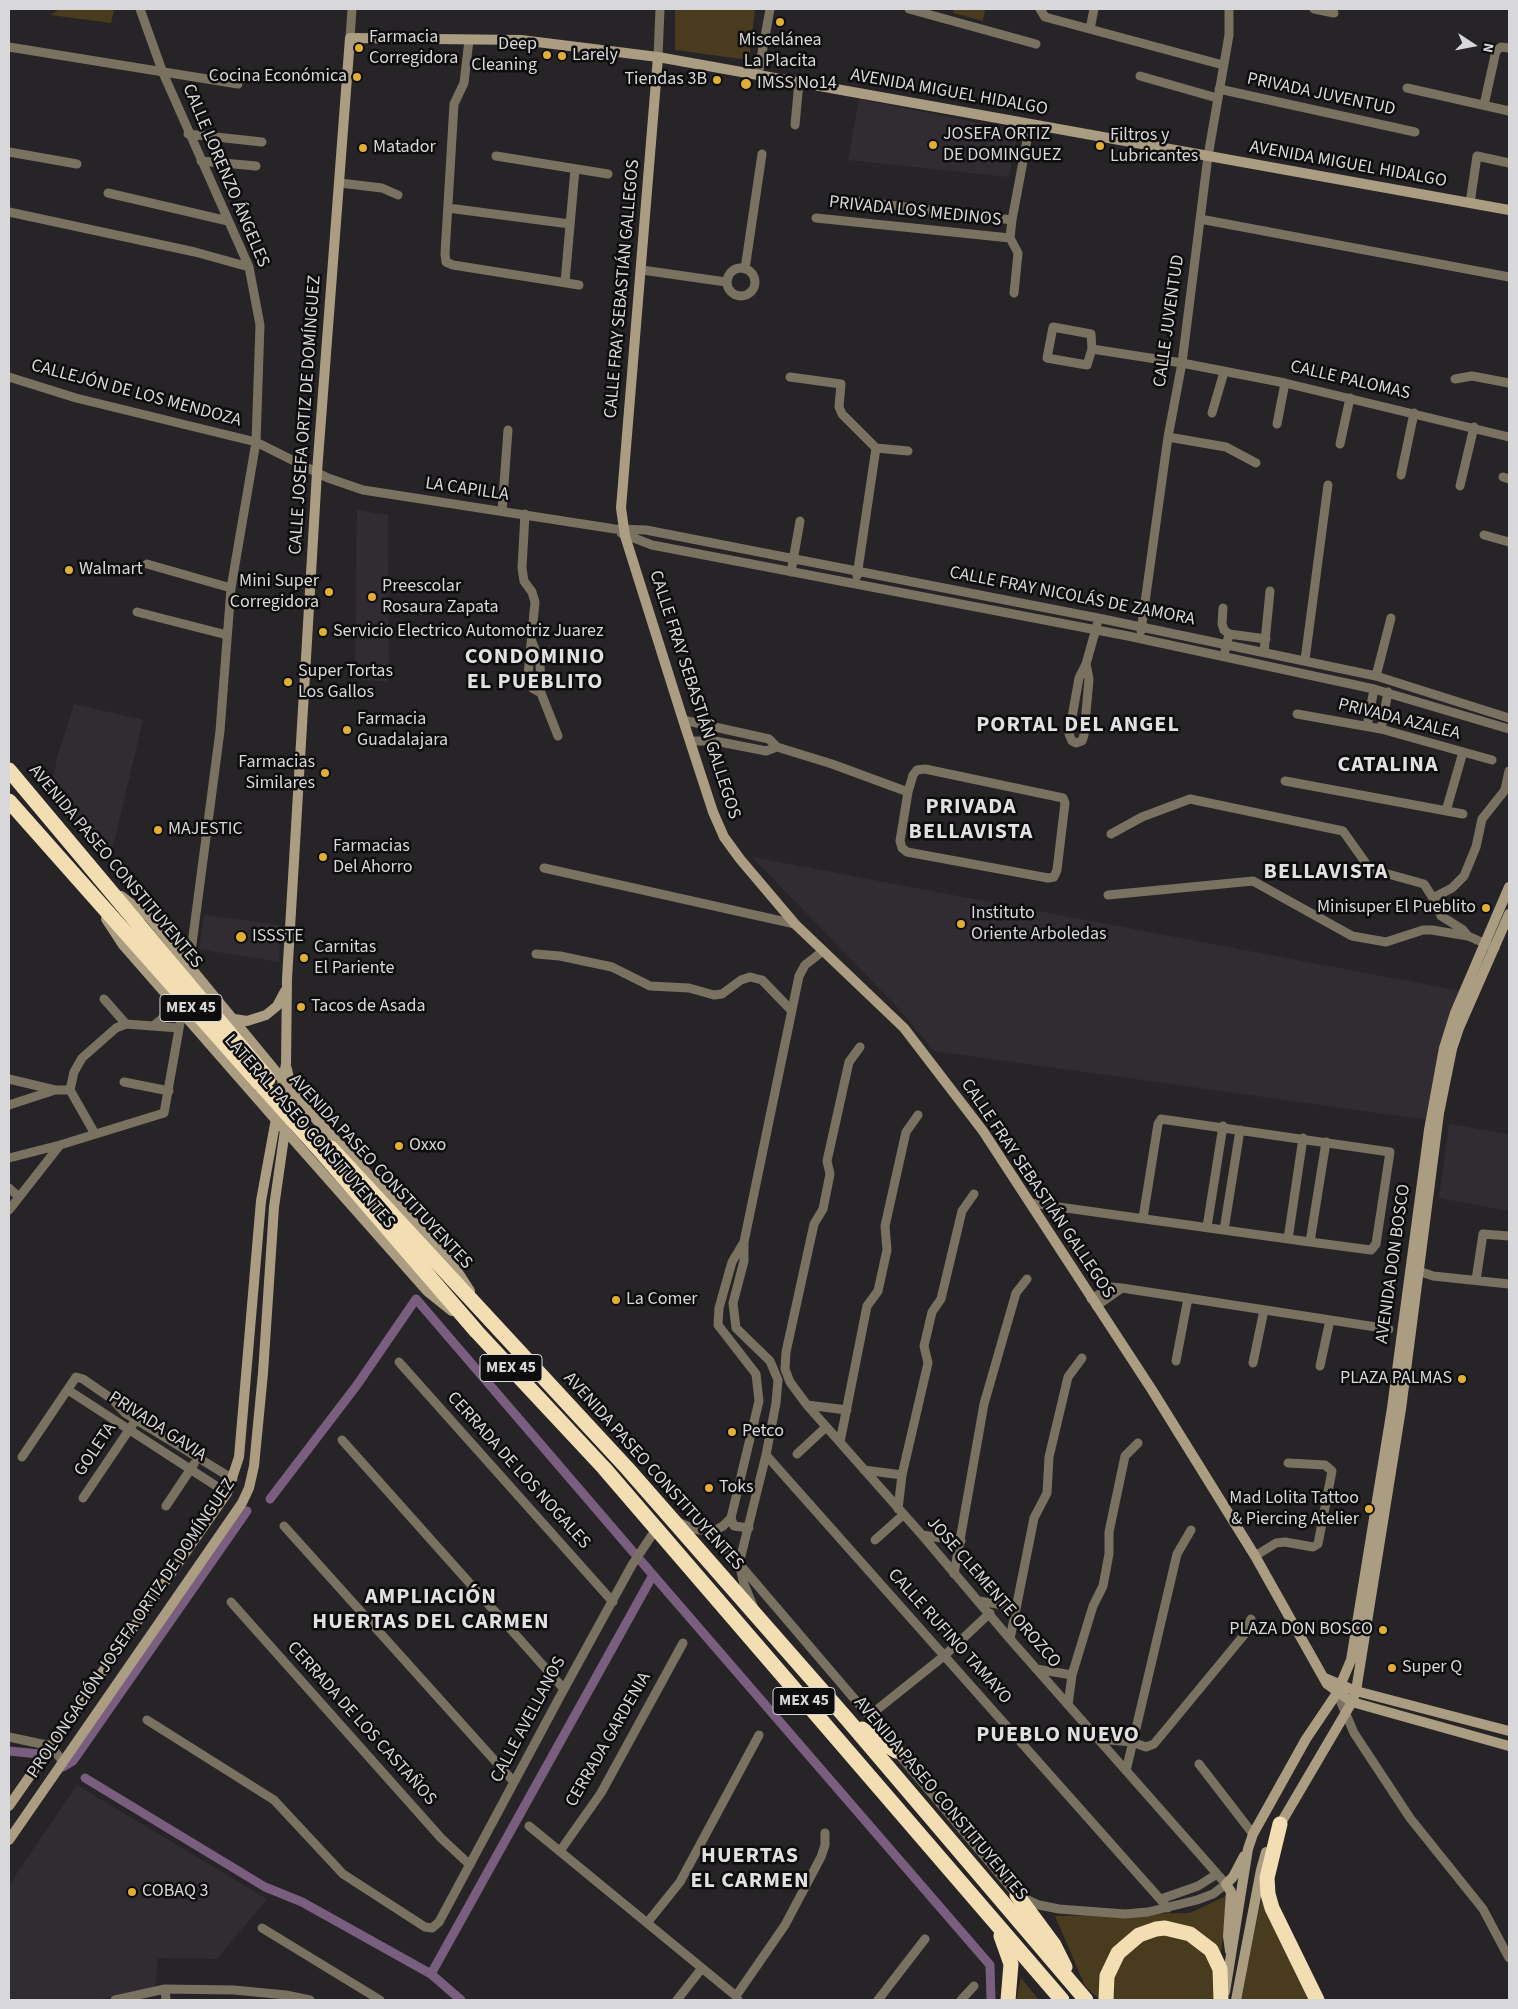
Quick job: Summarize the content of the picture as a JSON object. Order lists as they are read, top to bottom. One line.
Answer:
{"streets":{"highway":["AVENIDA PASEO CONSTITUYENTES","MEX 45"],"street":["AVENIDA MIGUEL HIDALGO","PRIVADA JUVENTUD","CALLE LORENZO ÁNGELES","PRIVADA LOS MEDINOS","CALLE FRAY SEBASTIÁN GALLEGOS","CALLE JUVENTUD","CALLE PALOMAS","CALLEJÓN DE LOS MENDOZA","CALLE JOSEFA ORTIZ DE DOMÍNGUEZ","LA CAPILLA","CALLE FRAY NICOLÁS DE ZAMORA","PRIVADA AZALEA","LATERAL PASEO CONSITUYENTES","AVENIDA DON BOSCO","PRIVADA GAVIA","GOLETA","CERRADA DE LOS NOGALES","JOSE CLEMENTE OROZCO","PROLONGACIÓN JOSEFA ORTIZ DE DOMÍNGUEZ","CALLE RUFINO TAMAYO","CALLE AVELLANOS","CERRADA DE LOS CASTAÑOS","CERRADA GARDENIA"]},"crossings":[["AVENIDA MIGUEL HIDALGO","PRIVADA LOS MEDINOS"],["AVENIDA MIGUEL HIDALGO","CALLE FRAY SEBASTIÁN GALLEGOS"],["AVENIDA MIGUEL HIDALGO","CALLE JUVENTUD"],["AVENIDA MIGUEL HIDALGO","CALLE JOSEFA ORTIZ DE DOMÍNGUEZ"],["PRIVADA JUVENTUD","CALLE JUVENTUD"],["CALLE LORENZO ÁNGELES","CALLEJÓN DE LOS MENDOZA"],["CALLE LORENZO ÁNGELES","LATERAL PASEO CONSITUYENTES"],["CALLE FRAY SEBASTIÁN GALLEGOS","LA CAPILLA"],["CALLE FRAY SEBASTIÁN GALLEGOS","CALLE FRAY NICOLÁS DE ZAMORA"],["CALLE FRAY SEBASTIÁN GALLEGOS","AVENIDA DON BOSCO"],["CALLE JUVENTUD","CALLE PALOMAS"],["CALLE JUVENTUD","CALLE FRAY NICOLÁS DE ZAMORA"],["CALLE JOSEFA ORTIZ DE DOMÍNGUEZ","LA CAPILLA"],["CALLE JOSEFA ORTIZ DE DOMÍNGUEZ","LATERAL PASEO CONSITUYENTES"],["CALLE JOSEFA ORTIZ DE DOMÍNGUEZ","PROLONGACIÓN JOSEFA ORTIZ DE DOMÍNGUEZ"],["LA CAPILLA","CALLE FRAY NICOLÁS DE ZAMORA"],["AVENIDA PASEO CONSTITUYENTES","LATERAL PASEO CONSITUYENTES"],["AVENIDA PASEO CONSTITUYENTES","CALLE AVELLANOS"],["LATERAL PASEO CONSITUYENTES","PROLONGACIÓN JOSEFA ORTIZ DE DOMÍNGUEZ"],["PRIVADA GAVIA","GOLETA"],["PRIVADA GAVIA","PROLONGACIÓN JOSEFA ORTIZ DE DOMÍNGUEZ"],["CERRADA DE LOS NOGALES","CALLE AVELLANOS"],["CALLE AVELLANOS","CERRADA DE LOS CASTAÑOS"]],"districts":["CONDOMINIO EL PUEBLITO","PORTAL DEL ANGEL","CATALINA","PRIVADA BELLAVISTA","BELLAVISTA","AMPLIACIÓN HUERTAS DEL CARMEN","PUEBLO NUEVO","HUERTAS EL CARMEN"],"places":["Miscelánea La Placita","Farmacia Corregidora","Deep Cleaning","Larely","Cocina Económica","Tiendas 3B","IMSS No14","JOSEFA ORTIZ DE DOMINGUEZ","Filtros y Lubricantes","Matador","Walmart","Mini Super Corregidora","Preescolar Rosaura Zapata","Servicio Electrico Automotriz Juarez","Super Tortas Los Gallos","Farmacia Guadalajara","Farmacias Similares","MAJESTIC","Farmacias Del Ahorro","Minisuper El Pueblito","Instituto Oriente Arboledas","ISSSTE","Carnitas El Pariente","Tacos de Asada","Oxxo","La Comer","PLAZA PALMAS","Petco","Toks","Mad Lolita Tattoo & Piercing Atelier","PLAZA DON BOSCO","Super Q","COBAQ 3"],"north":"right"}
